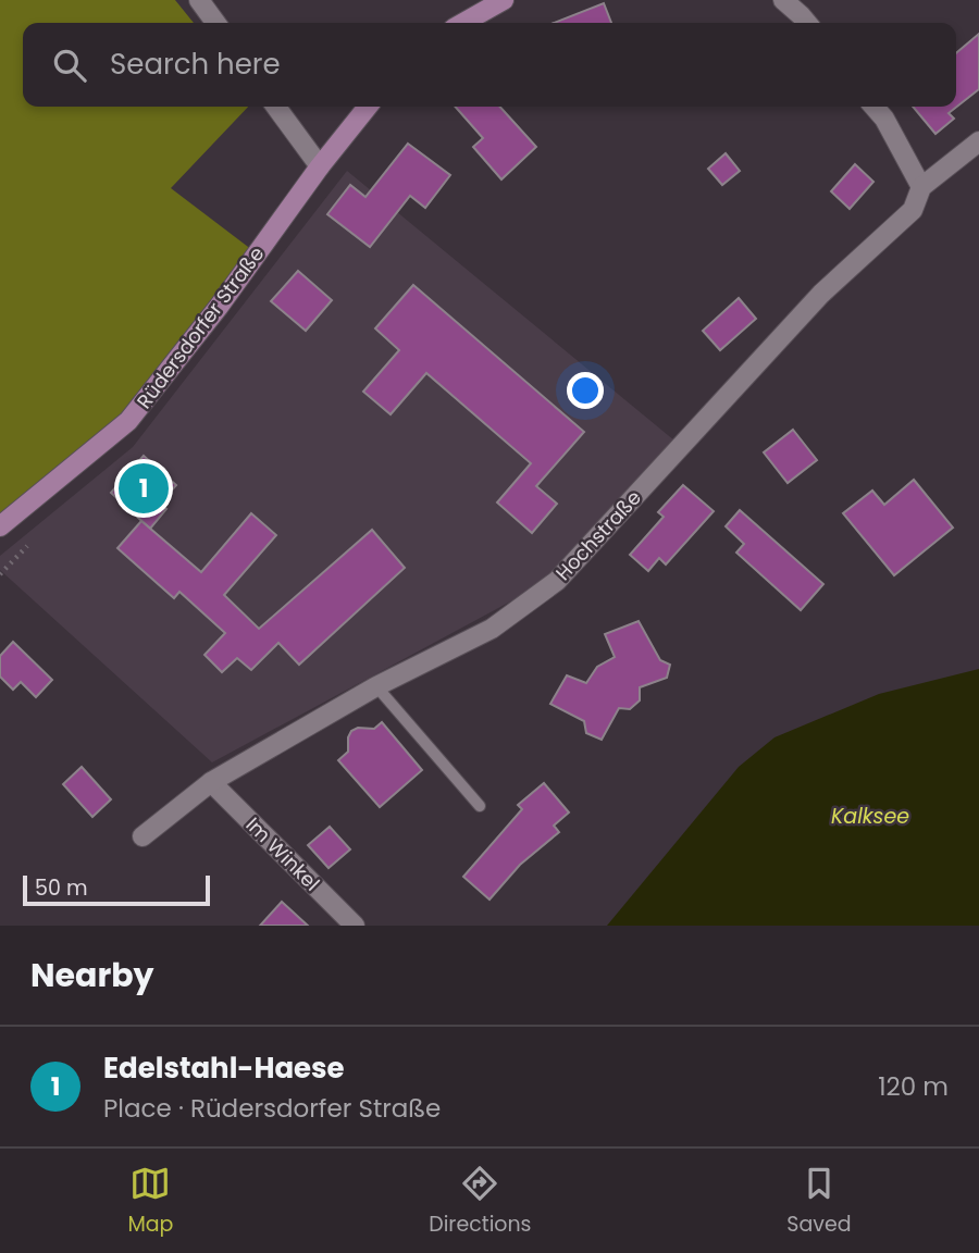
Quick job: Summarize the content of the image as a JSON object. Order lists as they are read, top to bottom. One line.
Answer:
{"streets":{"main road":["Rüdersdorfer Straße"],"street":["Hochstraße","Im Winkel"]},"crossings":[["Hochstraße","Im Winkel"]],"water":["Kalksee"],"scale_bar":"50 m","page":{"search":"Search here","pins":"1","scale":"50 m","heading":"Nearby","list":[{"mark":"1","name":"Edelstahl-Haese","note":"Place · Rüdersdorfer Straße","value":"120 m"}],"nav":["Map","Directions","Saved"]}}
